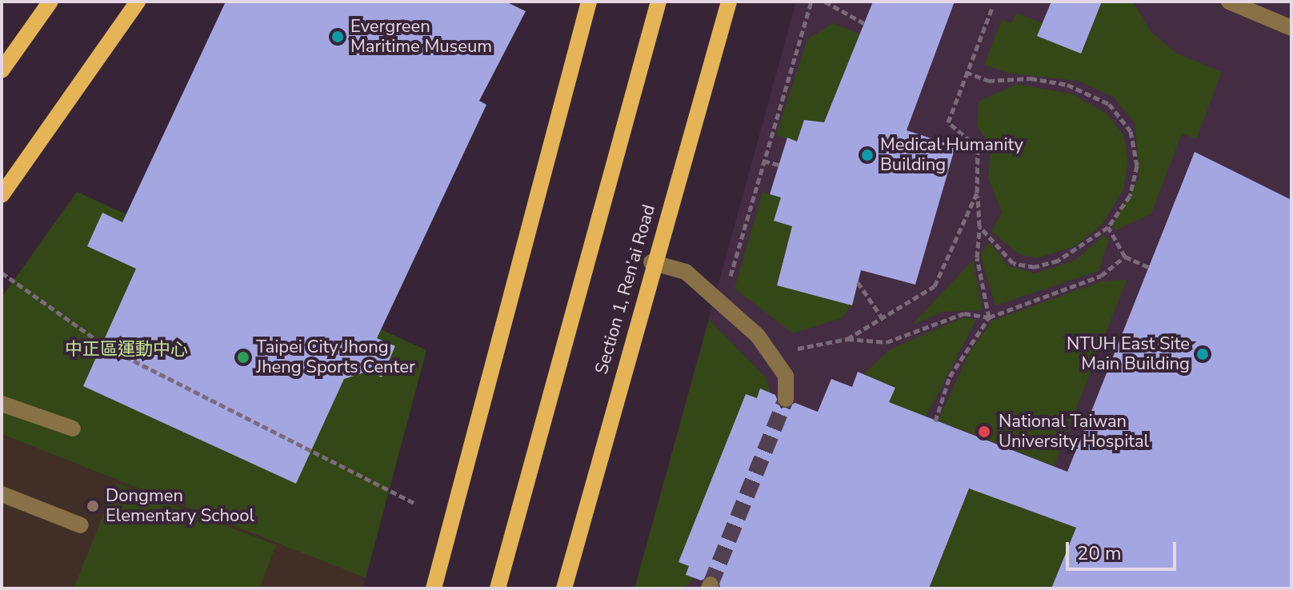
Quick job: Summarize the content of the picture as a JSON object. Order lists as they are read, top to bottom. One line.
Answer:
{"streets":{"main road":["Section 1, Ren’ai Road"]},"parks":["中正區運動中心"],"places":["Evergreen Maritime Museum","Medical Humanity Building","NTUH East Site Main Building","Taipei City Jhong Jheng Sports Center","National Taiwan University Hospital","Dongmen Elementary School"],"scale_bar":"20 m"}
